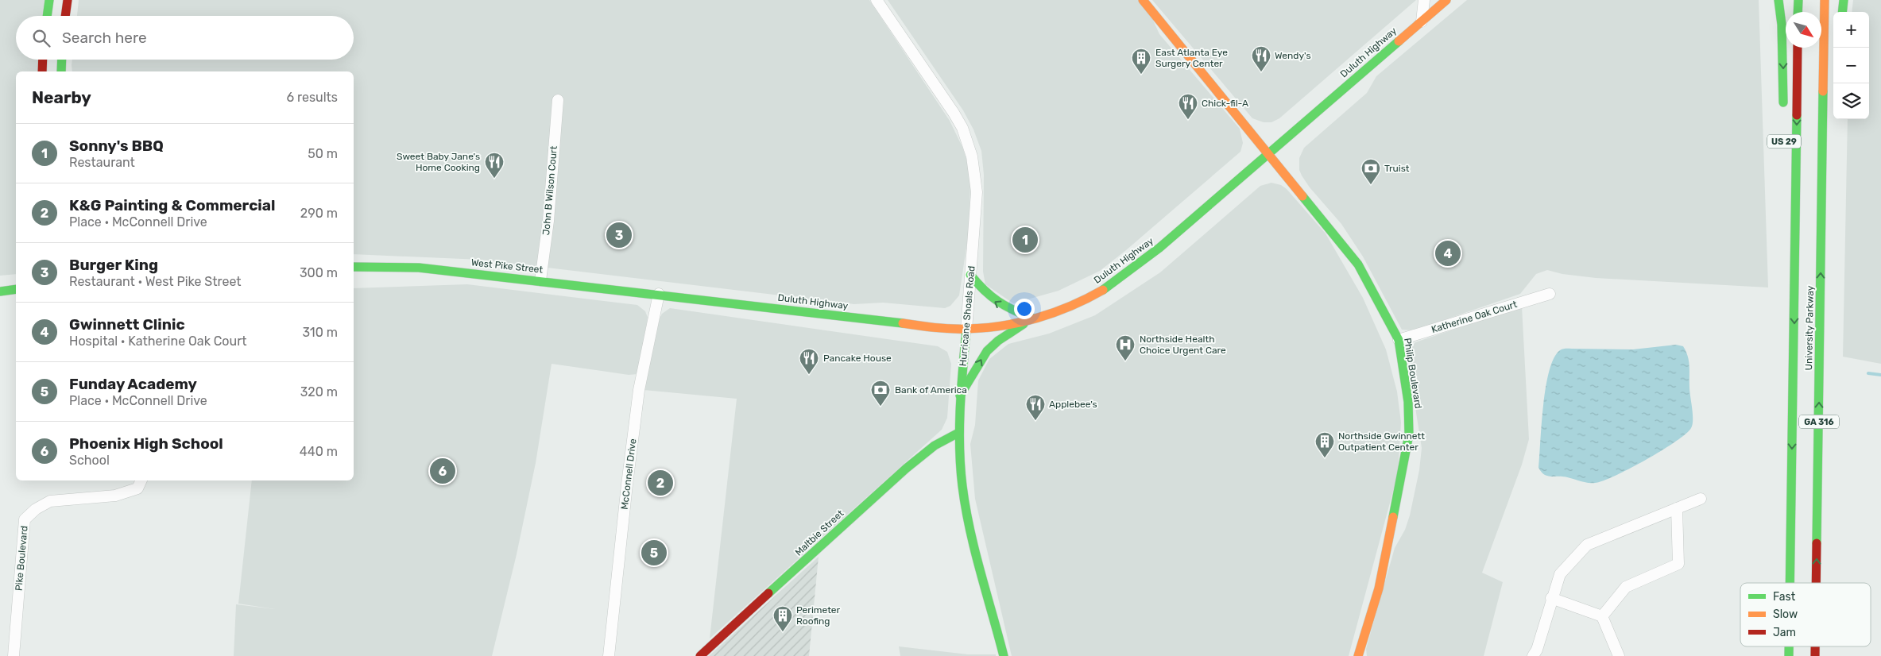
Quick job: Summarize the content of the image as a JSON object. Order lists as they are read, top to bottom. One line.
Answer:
{"streets":{"main road":["Duluth Highway","West Pike Street","Hurricane Shoals Road","University Parkway","Philip Boulevard","GA 316","Maltbie Street"],"street":["John B Wilson Court","Katherine Oak Court","McConnell Drive","Pike Boulevard"]},"crossings":[["Duluth Highway","West Pike Street"],["Duluth Highway","Hurricane Shoals Road"],["Duluth Highway","Philip Boulevard"],["Duluth Highway","McConnell Drive"],["John B Wilson Court","West Pike Street"],["West Pike Street","McConnell Drive"],["Hurricane Shoals Road","Maltbie Street"],["Katherine Oak Court","Philip Boulevard"]],"places":{"restaurant":["Wendy's","Chick-fil-A","Sweet Baby Jane's Home Cooking","Pancake House","Applebee's"],"building":["East Atlanta Eye Surgery Center","Northside Gwinnett Outpatient Center","Perimeter Roofing"],"bank":["Truist","Bank of America"],"hospital":["Northside Health Choice Urgent Care"]},"legend":["Fast","Slow","Jam"],"north":"bottom right","page":{"map_buttons":["+","−"],"search":"Search here","heading":["Nearby","6 results"],"list":[{"mark":"1","name":"Sonny's BBQ","note":"Restaurant","value":"50 m"},{"mark":"2","name":"K&G Painting & Commercial","note":"Place · McConnell Drive","value":"290 m"},{"mark":"3","name":"Burger King","note":"Restaurant · West Pike Street","value":"300 m"},{"mark":"4","name":"Gwinnett Clinic","note":"Hospital · Katherine Oak Court","value":"310 m"},{"mark":"5","name":"Funday Academy","note":"Place · McConnell Drive","value":"320 m"},{"mark":"6","name":"Phoenix High School","note":"School","value":"440 m"}],"pins":["3","1","4","6","2","5"]}}
